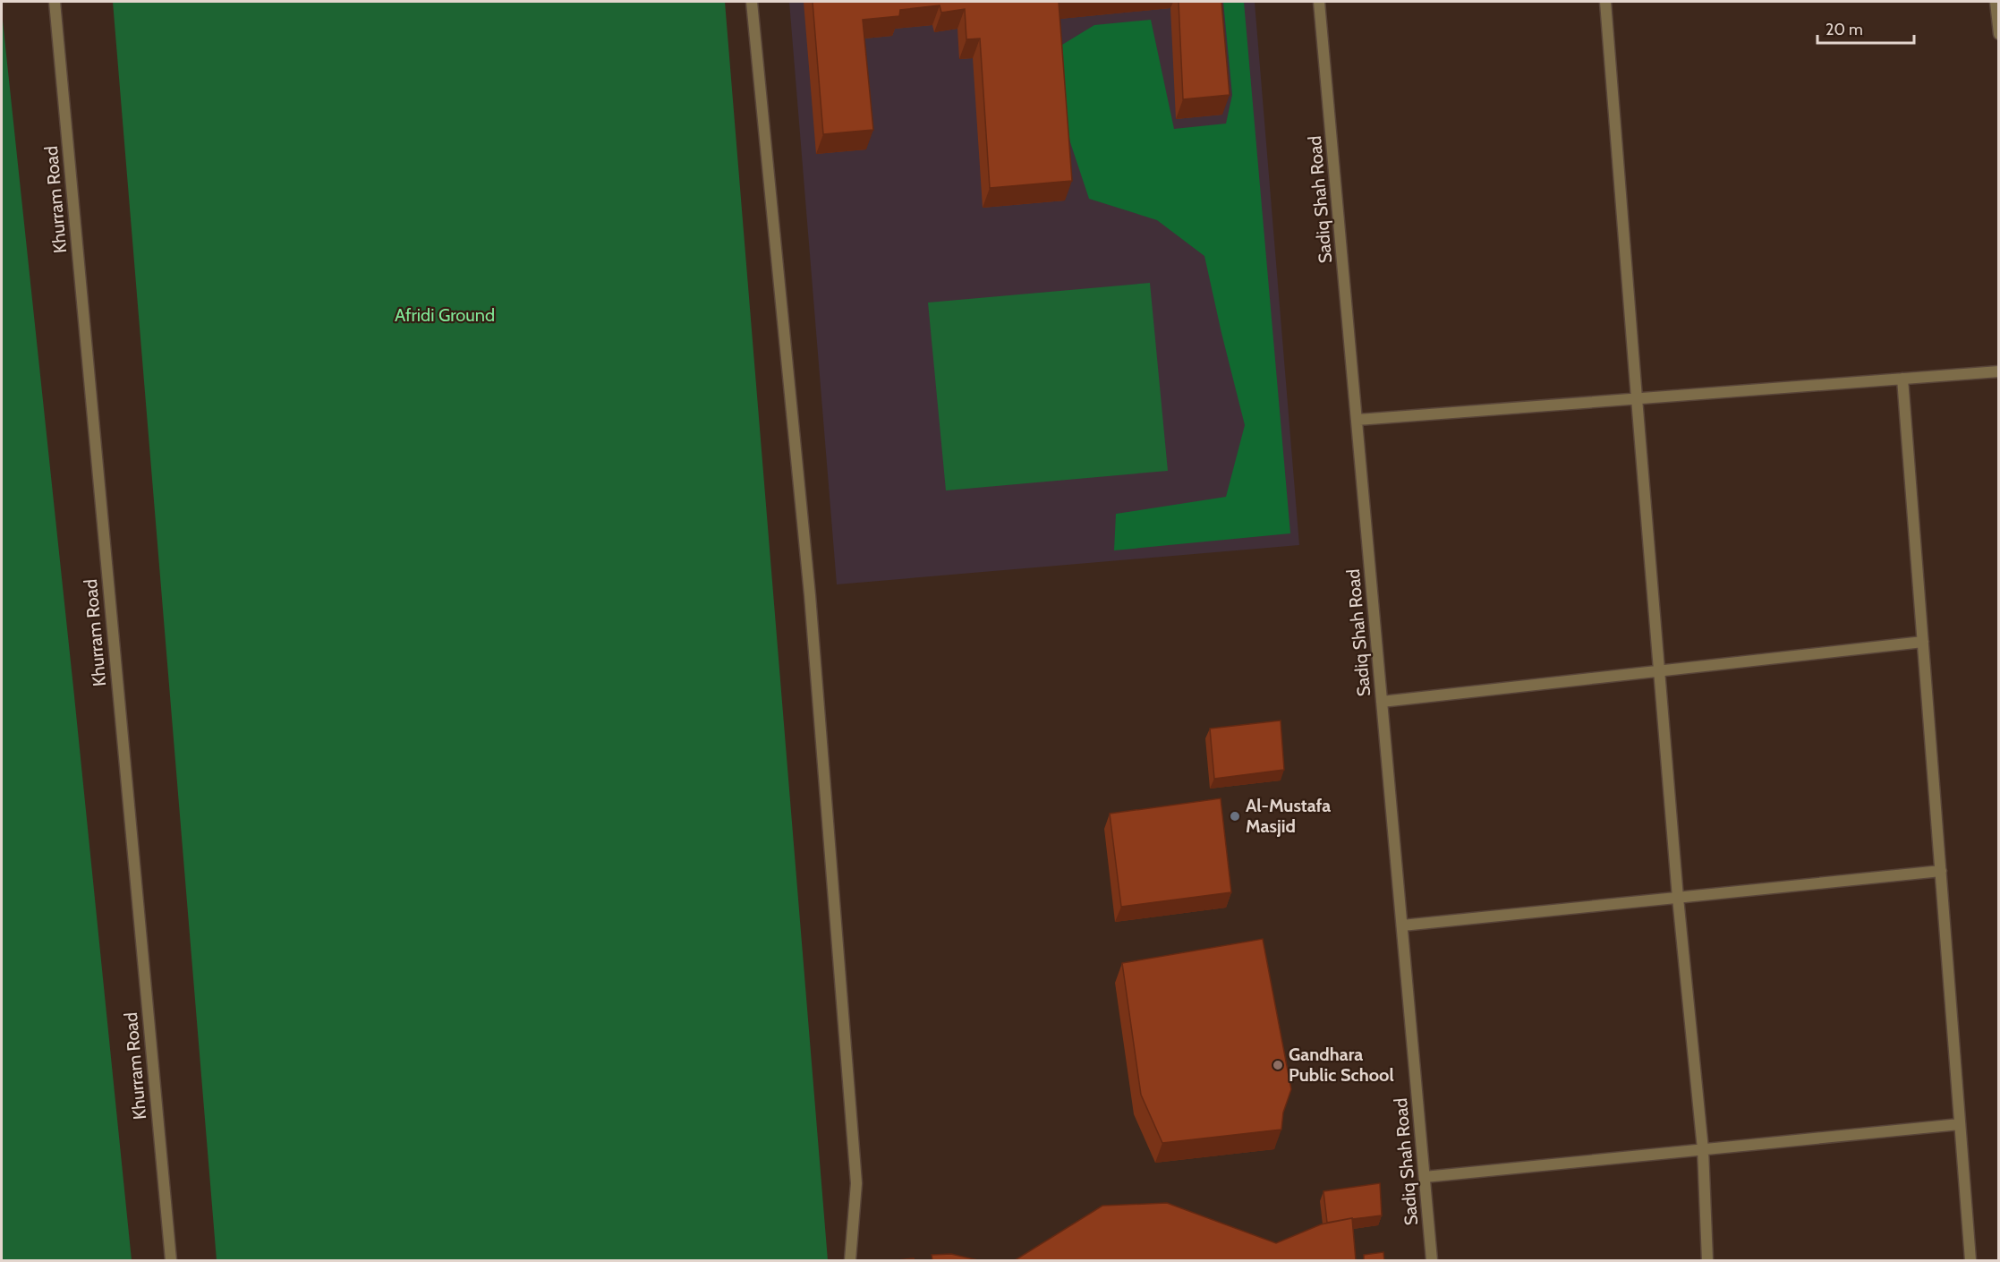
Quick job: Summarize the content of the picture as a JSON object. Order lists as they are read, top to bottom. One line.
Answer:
{"streets":{"street":["Khurram Road","Sadiq Shah Road"]},"parks":["Afridi Ground"],"places":["Al-Mustafa Masjid","Gandhara Public School"],"scale_bar":"20 m"}
